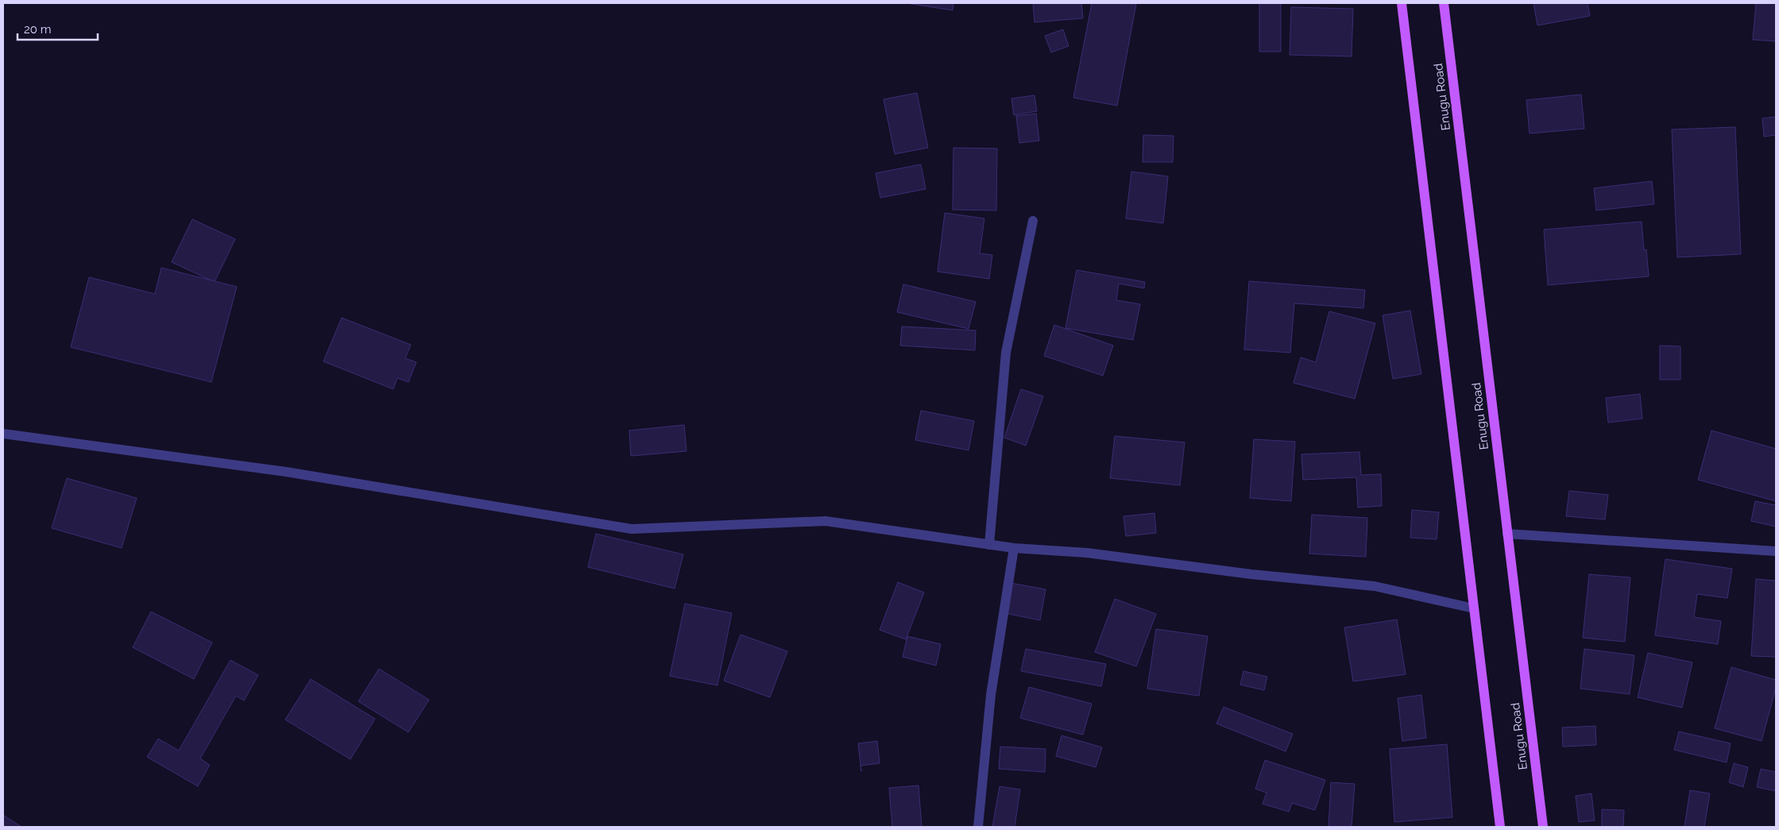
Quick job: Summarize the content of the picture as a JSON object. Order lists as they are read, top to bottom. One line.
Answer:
{"streets":{"main road":["Enugu Road"]},"scale_bar":"20 m"}
